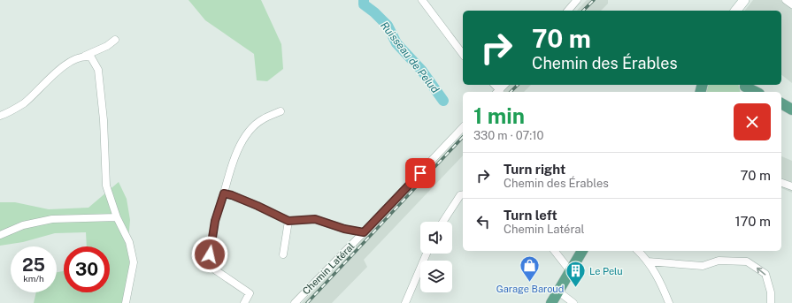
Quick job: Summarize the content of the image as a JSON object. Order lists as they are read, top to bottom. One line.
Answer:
{"streets":{"street":["Chemin Latéral"]},"water":["Ruisseau de Pelud"],"places":{"shop":["Garage Baroud"],"building":["Le Pelu"]},"page":{"turn":["70 m","Chemin des Érables"],"heading":["1 min","330 m · 07:10"],"list":[{"name":"Turn right","note":"Chemin des Érables","value":"70 m"},{"name":"Turn left","note":"Chemin Latéral","value":"170 m"}],"speed":"25 km/h","limit":"30"}}
